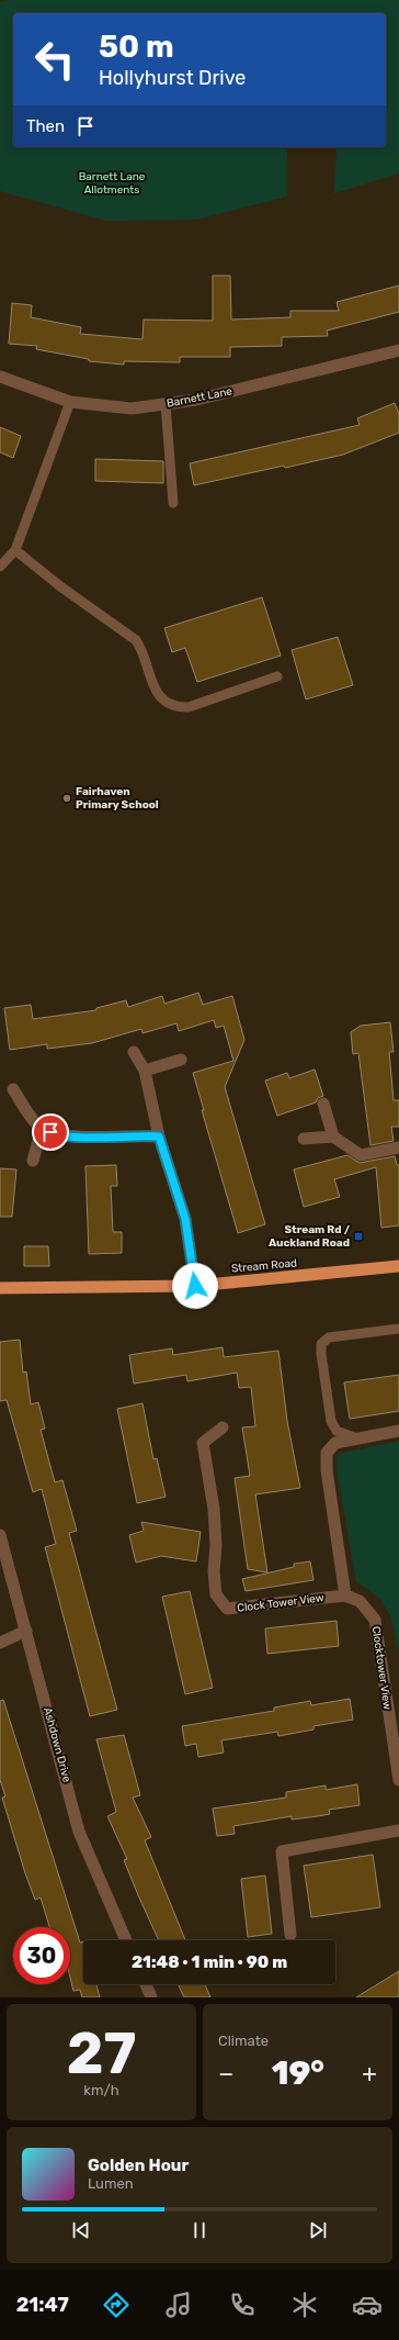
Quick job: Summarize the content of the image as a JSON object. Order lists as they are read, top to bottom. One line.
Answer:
{"streets":{"highway":["Stream Road"],"street":["Barnett Lane","Clock Tower View","Clocktower View","Ashdown Drive"]},"crossings":[["Clock Tower View","Clocktower View"]],"parks":["Barnett Lane Allotments"],"places":{"other":["Fairhaven Primary School"],"transit":["Stream Rd / Auckland Road"]},"page":{"turn":["50 m","Hollyhurst Drive"],"then":"Then","limit":"30","trip":"21:48 · 1 min · 90 m","tile":[["27","km/h"],"Climate"],"heat":["−","19°","+"],"song":["Golden Hour","Lumen"],"tabs":"21:47"}}
